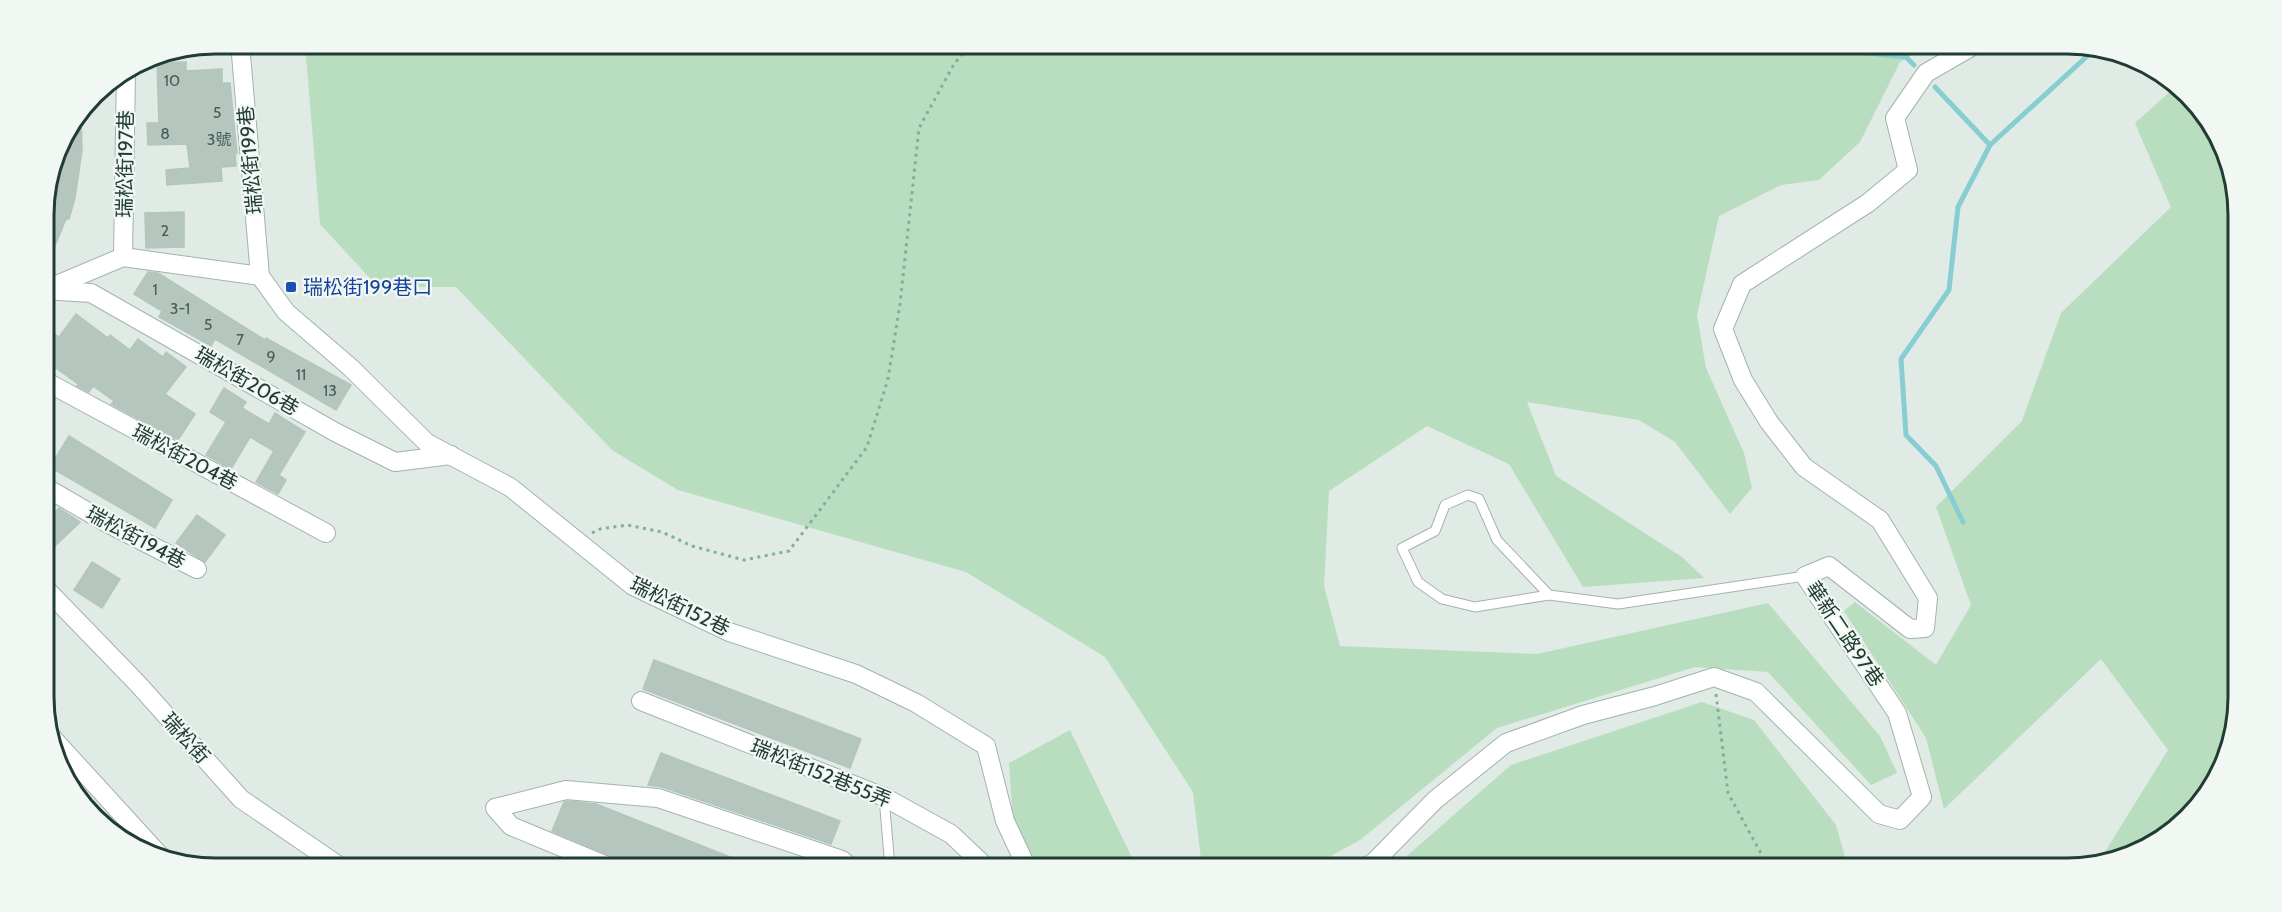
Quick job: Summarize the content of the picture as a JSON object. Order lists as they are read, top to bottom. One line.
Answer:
{"streets":{"street":["瑞松街199巷","瑞松街197巷","瑞松街206巷","瑞松街204巷","瑞松街194巷","瑞松街152巷","華新二路97巷","瑞松街","瑞松街152巷55弄"]},"crossings":[["瑞松街199巷","瑞松街152巷"],["瑞松街206巷","瑞松街152巷"]],"places":{"transit":["瑞松街199巷口"]},"house_numbers":["10","5","8","3號","2","1","3-1","5","7","9","11","13"]}
